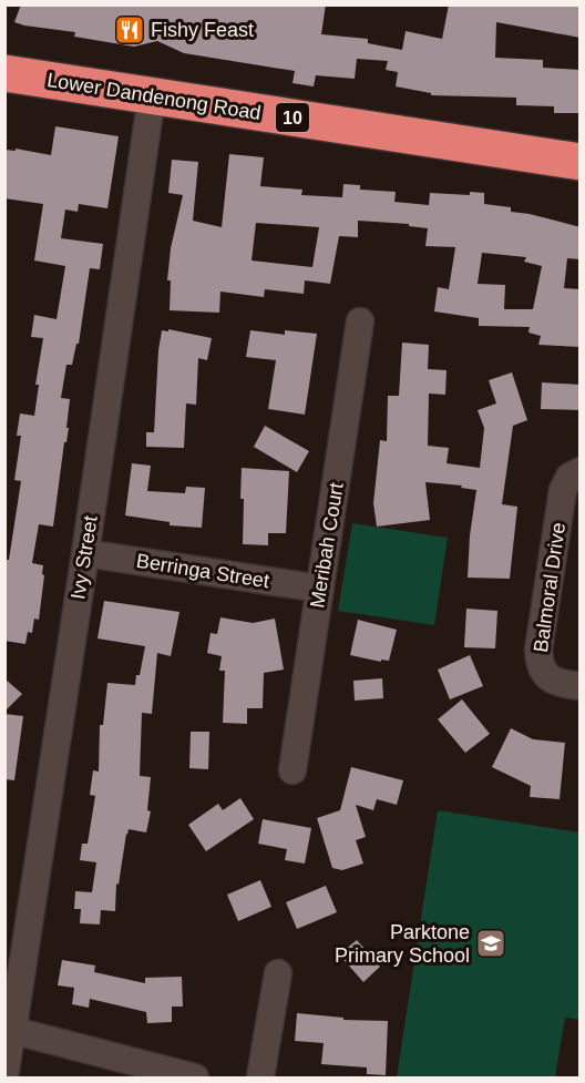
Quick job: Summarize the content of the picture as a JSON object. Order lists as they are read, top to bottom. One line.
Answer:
{"streets":{"highway":["Lower Dandenong Road","10"],"street":["Meribah Court","Ivy Street","Berringa Street","Balmoral Drive"]},"crossings":[["Lower Dandenong Road","Ivy Street"],["Meribah Court","Berringa Street"],["Ivy Street","Berringa Street"]],"places":{"restaurant":["Fishy Feast"],"school or university":["Parktone Primary School"]}}
